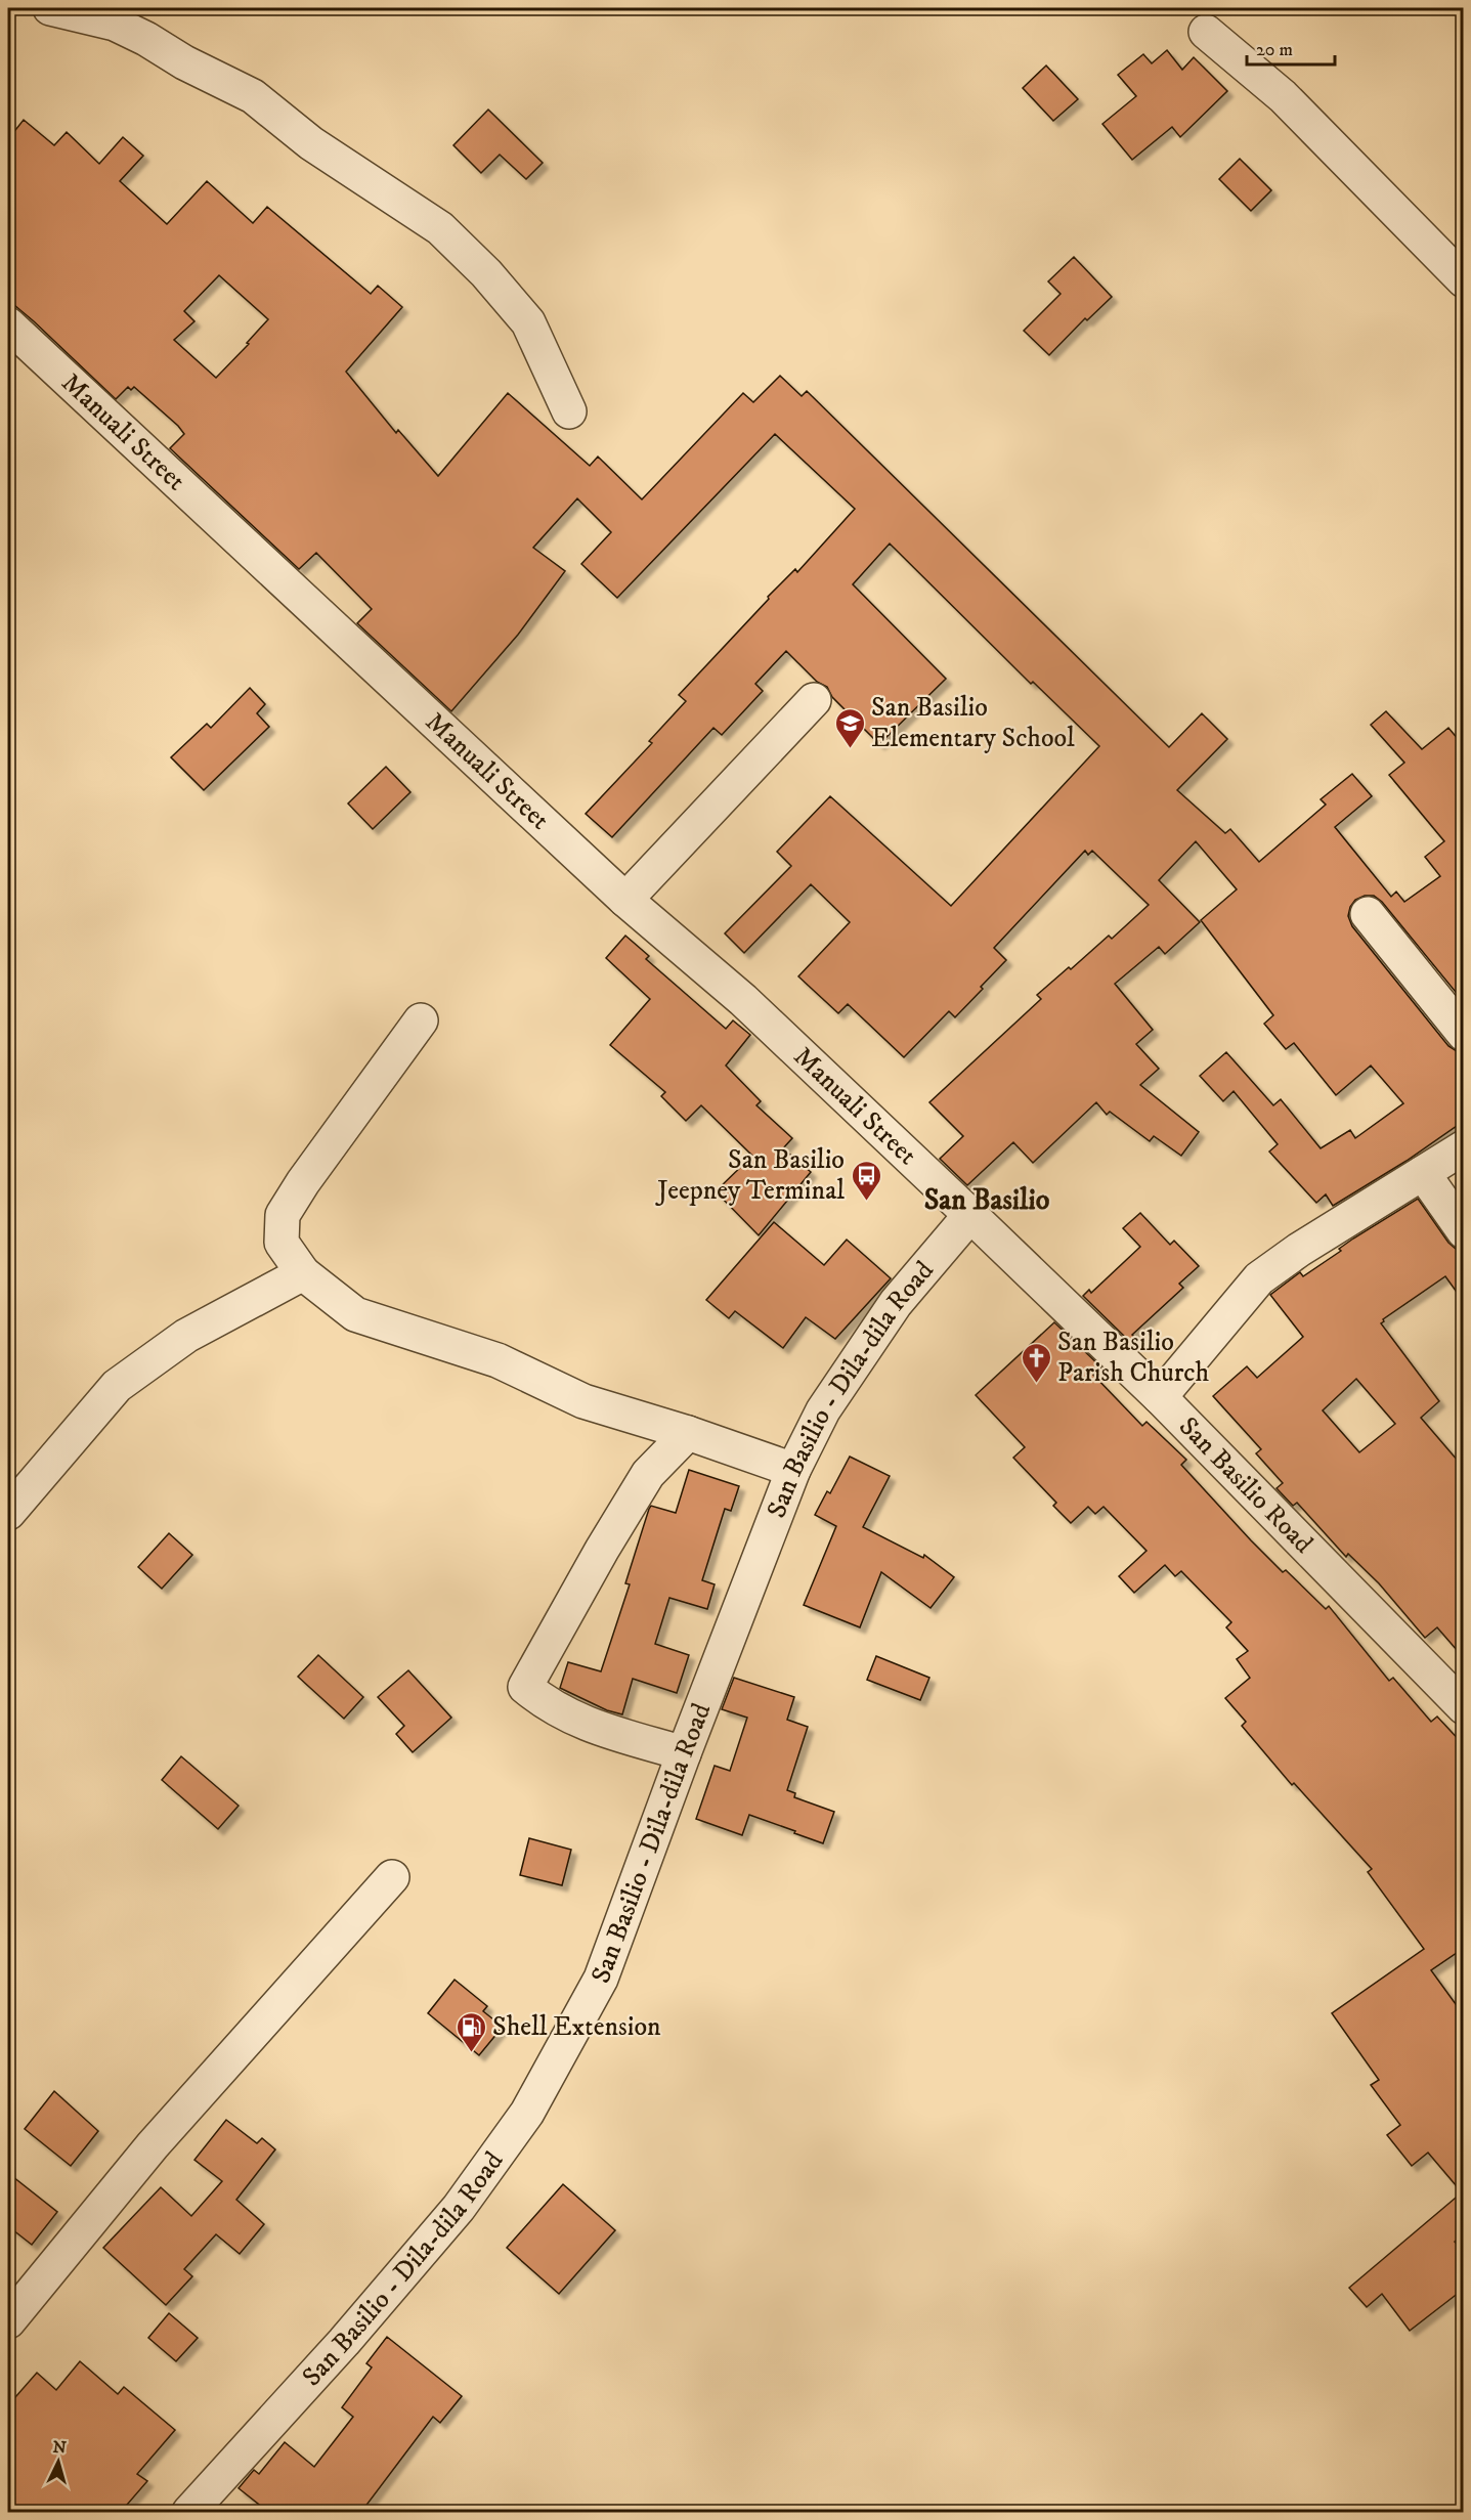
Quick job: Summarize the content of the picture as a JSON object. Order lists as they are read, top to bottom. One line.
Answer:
{"streets":{"street":["Manuali Street","San Basilio - Dila-dila Road","San Basilio Road"]},"crossings":[["Manuali Street","San Basilio - Dila-dila Road"],["Manuali Street","San Basilio Road"],["San Basilio - Dila-dila Road","San Basilio Road"]],"districts":["San Basilio"],"places":{"school or university":["San Basilio Elementary School"],"bus stop":["San Basilio Jeepney Terminal"],"church":["San Basilio Parish Church"],"fuel station":["Shell Extension"]},"scale_bar":"20 m","north":"top"}
